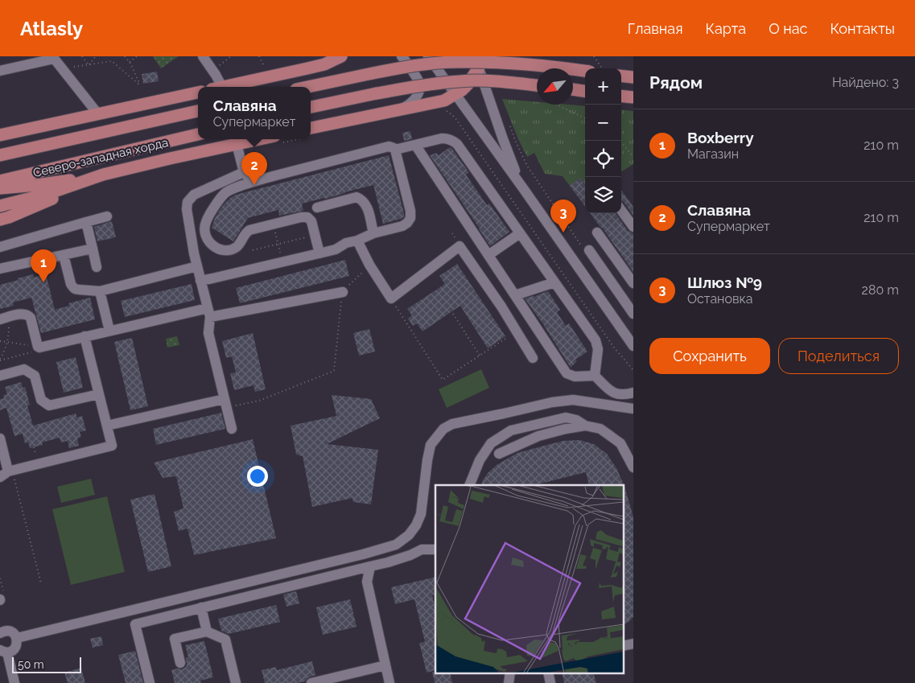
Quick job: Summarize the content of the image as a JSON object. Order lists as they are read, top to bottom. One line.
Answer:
{"streets":{"main road":["Северо-западная хорда"]},"scale_bar":"50 m","north":"bottom left","page":{"header":"Atlasly","nav":["Главная","Карта","О нас","Контакты"],"heading":["Рядом","Найдено: 3"],"map_buttons":["+","−"],"popup":["Славяна","Супермаркет"],"list":[{"mark":"1","name":"Boxberry","note":"Магазин","value":"210 m"},{"mark":"2","name":"Славяна","note":"Супермаркет","value":"210 m"},{"mark":"3","name":"Шлюз №9","note":"Остановка","value":"280 m"}],"pins":["2","3","1"],"buttons":["Сохранить","Поделиться"],"scale":"50 m"}}
